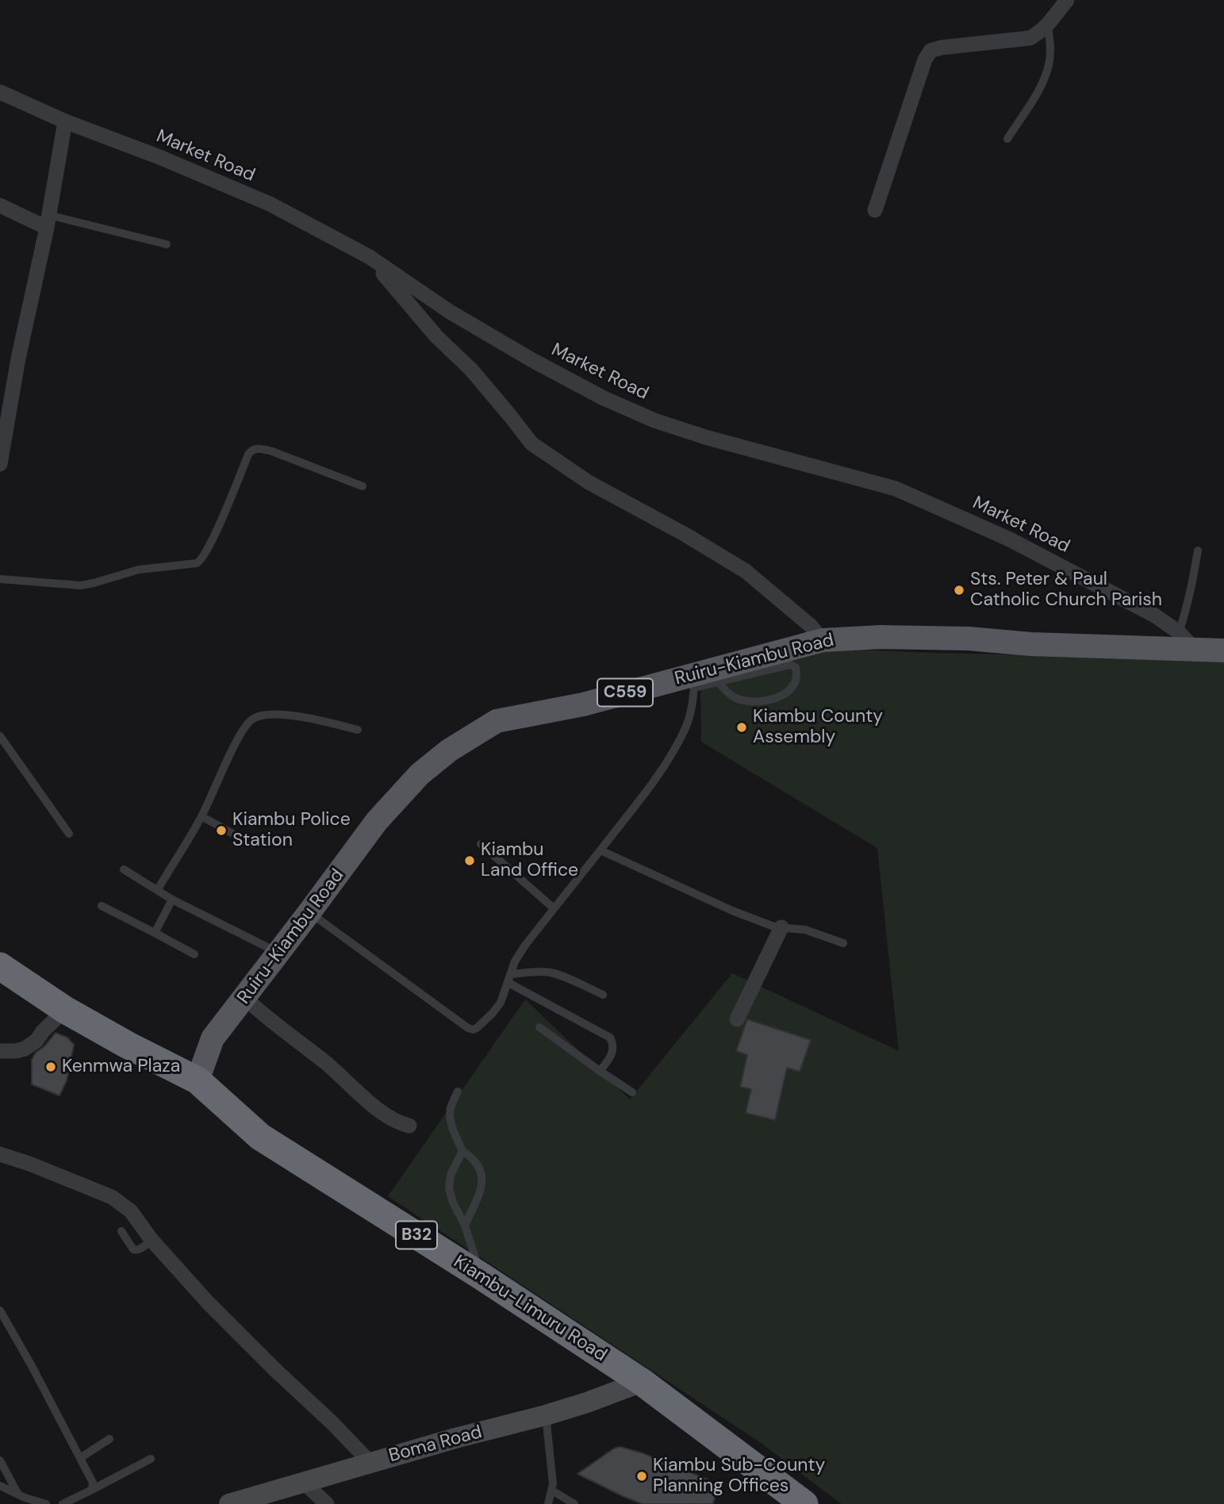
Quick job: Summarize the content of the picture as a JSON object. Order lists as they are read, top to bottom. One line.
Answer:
{"streets":{"highway":["B32","Kiambu-Limuru Road"],"main road":["Ruiru-Kiambu Road","C559","Boma Road"],"street":["Market Road"]},"crossings":[["Market Road","Ruiru-Kiambu Road"],["Ruiru-Kiambu Road","Kiambu-Limuru Road"],["B32","Kiambu-Limuru Road"],["B32","Boma Road"],["Kiambu-Limuru Road","Boma Road"]],"places":["Sts. Peter & Paul Catholic Church Parish","Kiambu County Assembly","Kiambu Police Station","Kiambu Land Office","Kenmwa Plaza","Kiambu Sub-County Planning Offices"]}
